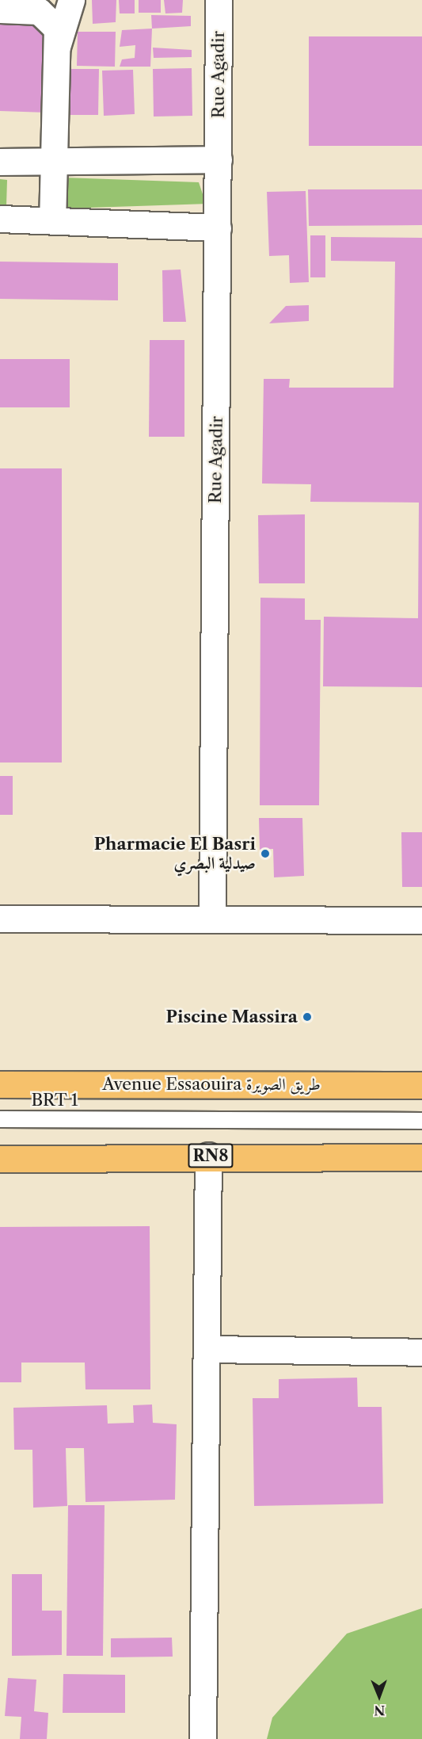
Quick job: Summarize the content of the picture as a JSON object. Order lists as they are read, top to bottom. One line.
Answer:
{"streets":{"main road":["Avenue Essaouira طريق الصويرة","RN8"],"street":["Rue Agadir"],"lane":["BRT 1"]},"places":["Pharmacie El Basri صيدلية البصري","Piscine Massira"],"north":"bottom"}
